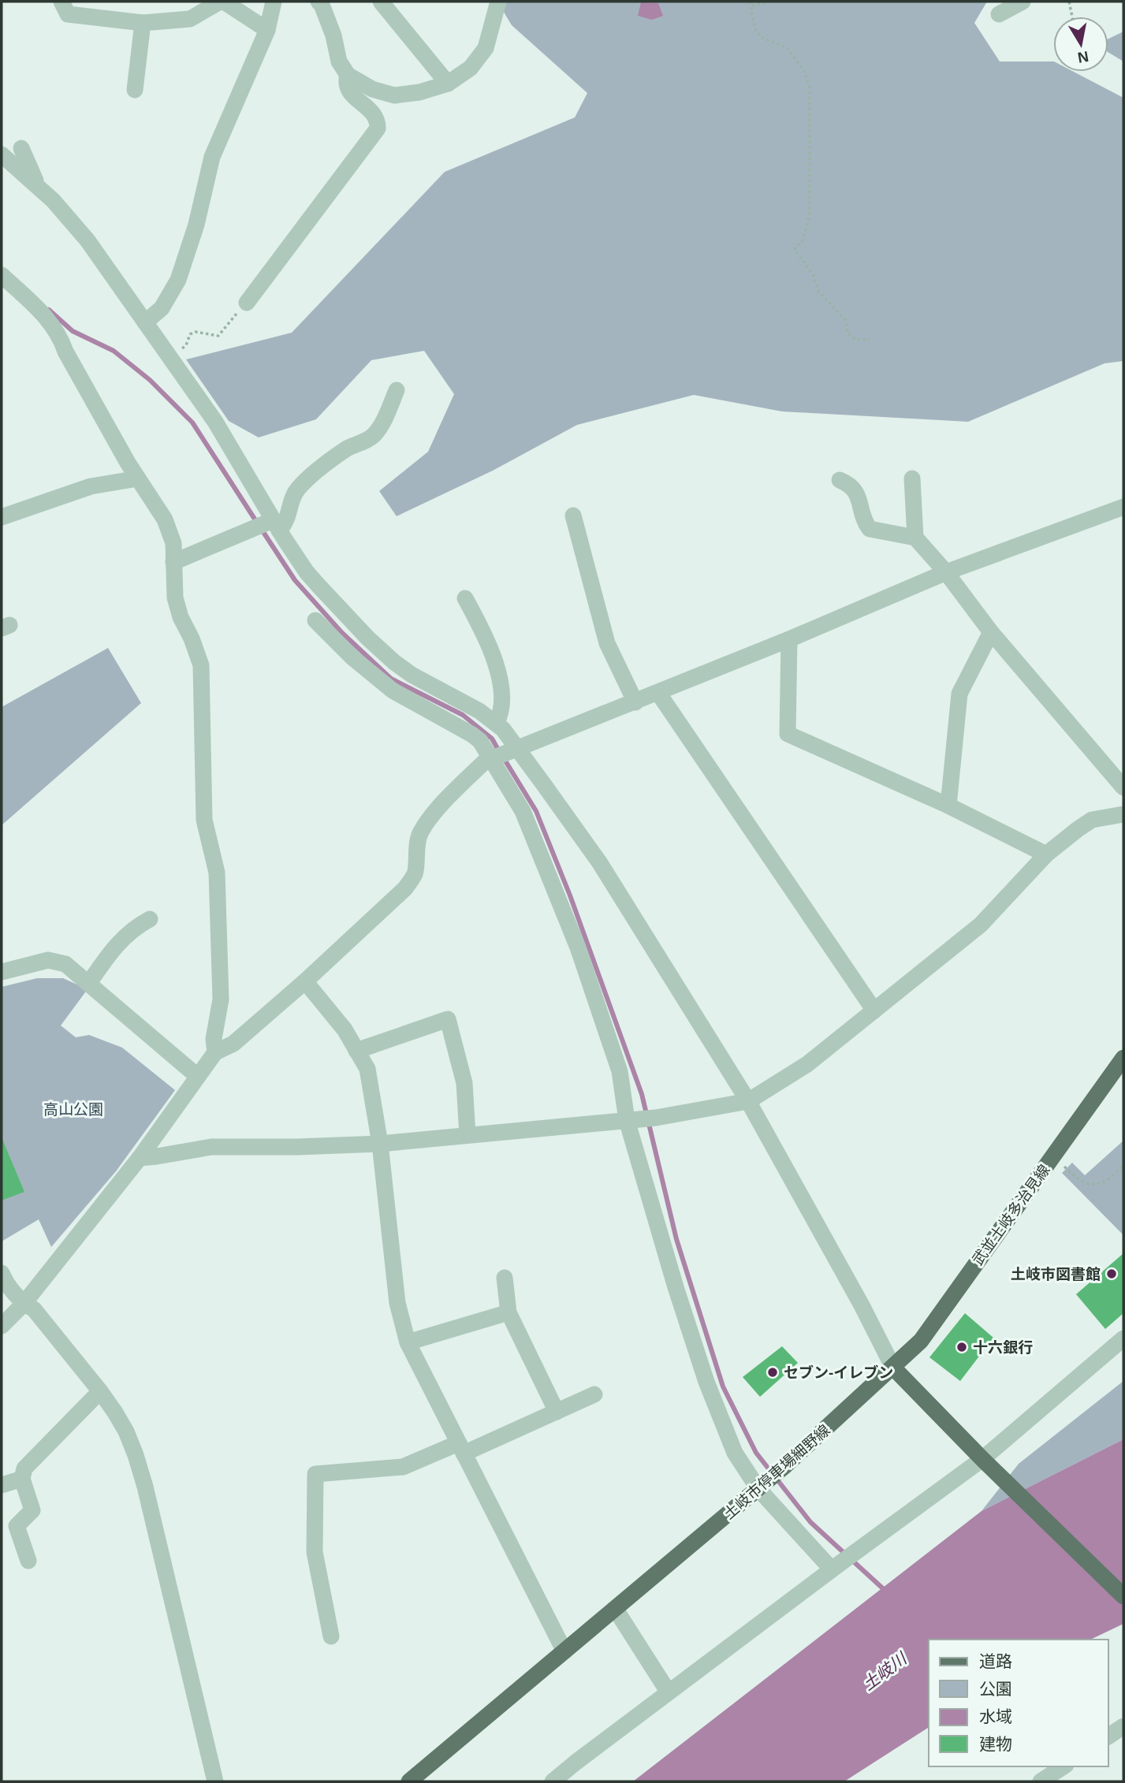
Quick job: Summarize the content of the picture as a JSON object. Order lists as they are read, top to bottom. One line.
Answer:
{"streets":{"main road":["武並土岐多治見線","土岐市停車場細野線"]},"crossings":[["武並土岐多治見線","土岐市停車場細野線"]],"water":["土岐川"],"parks":["高山公園"],"places":["土岐市図書館","十六銀行","セブン-イレブン"],"legend":["道路","公園","水域","建物"],"north":"bottom"}
